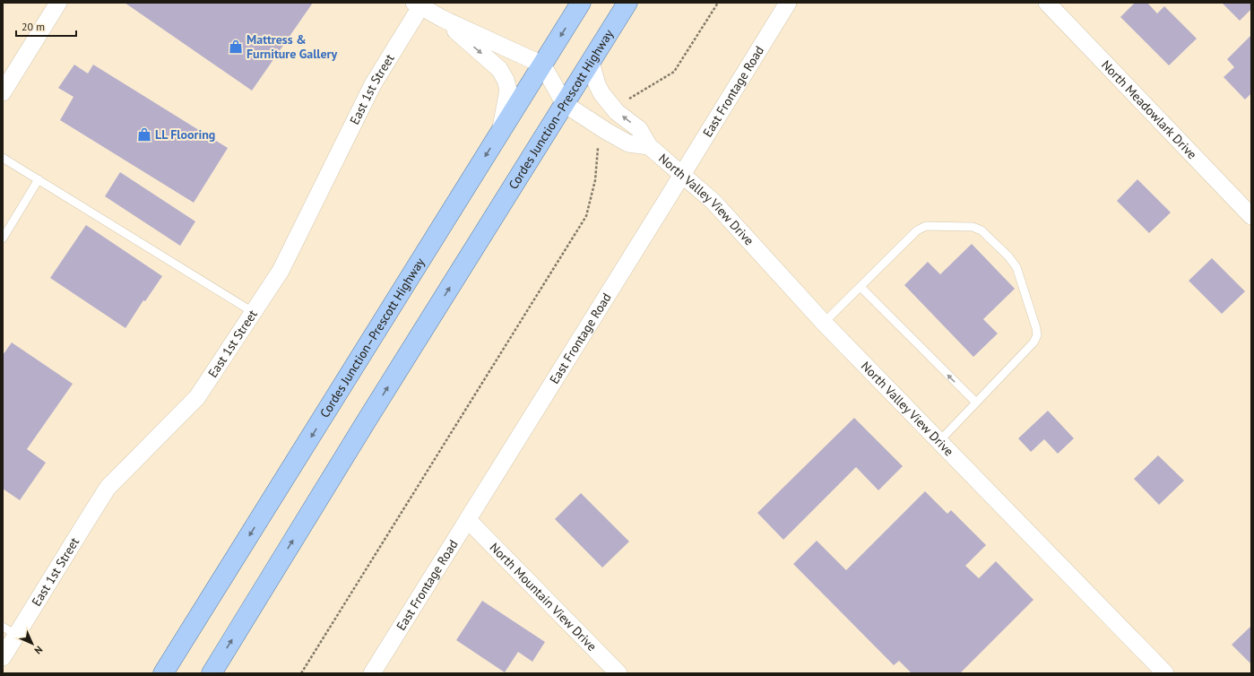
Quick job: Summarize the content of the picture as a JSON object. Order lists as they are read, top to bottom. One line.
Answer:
{"streets":{"main road":["Cordes Junction–Prescott Highway"],"street":["East 1st Street","East Frontage Road","North Meadowlark Drive","North Valley View Drive","North Mountain View Drive"]},"crossings":[["East Frontage Road","North Valley View Drive"],["East Frontage Road","North Mountain View Drive"],["Cordes Junction–Prescott Highway","North Valley View Drive"]],"places":{"shop":["Mattress & Furniture Gallery","LL Flooring"]},"scale_bar":"20 m","north":"bottom right"}
